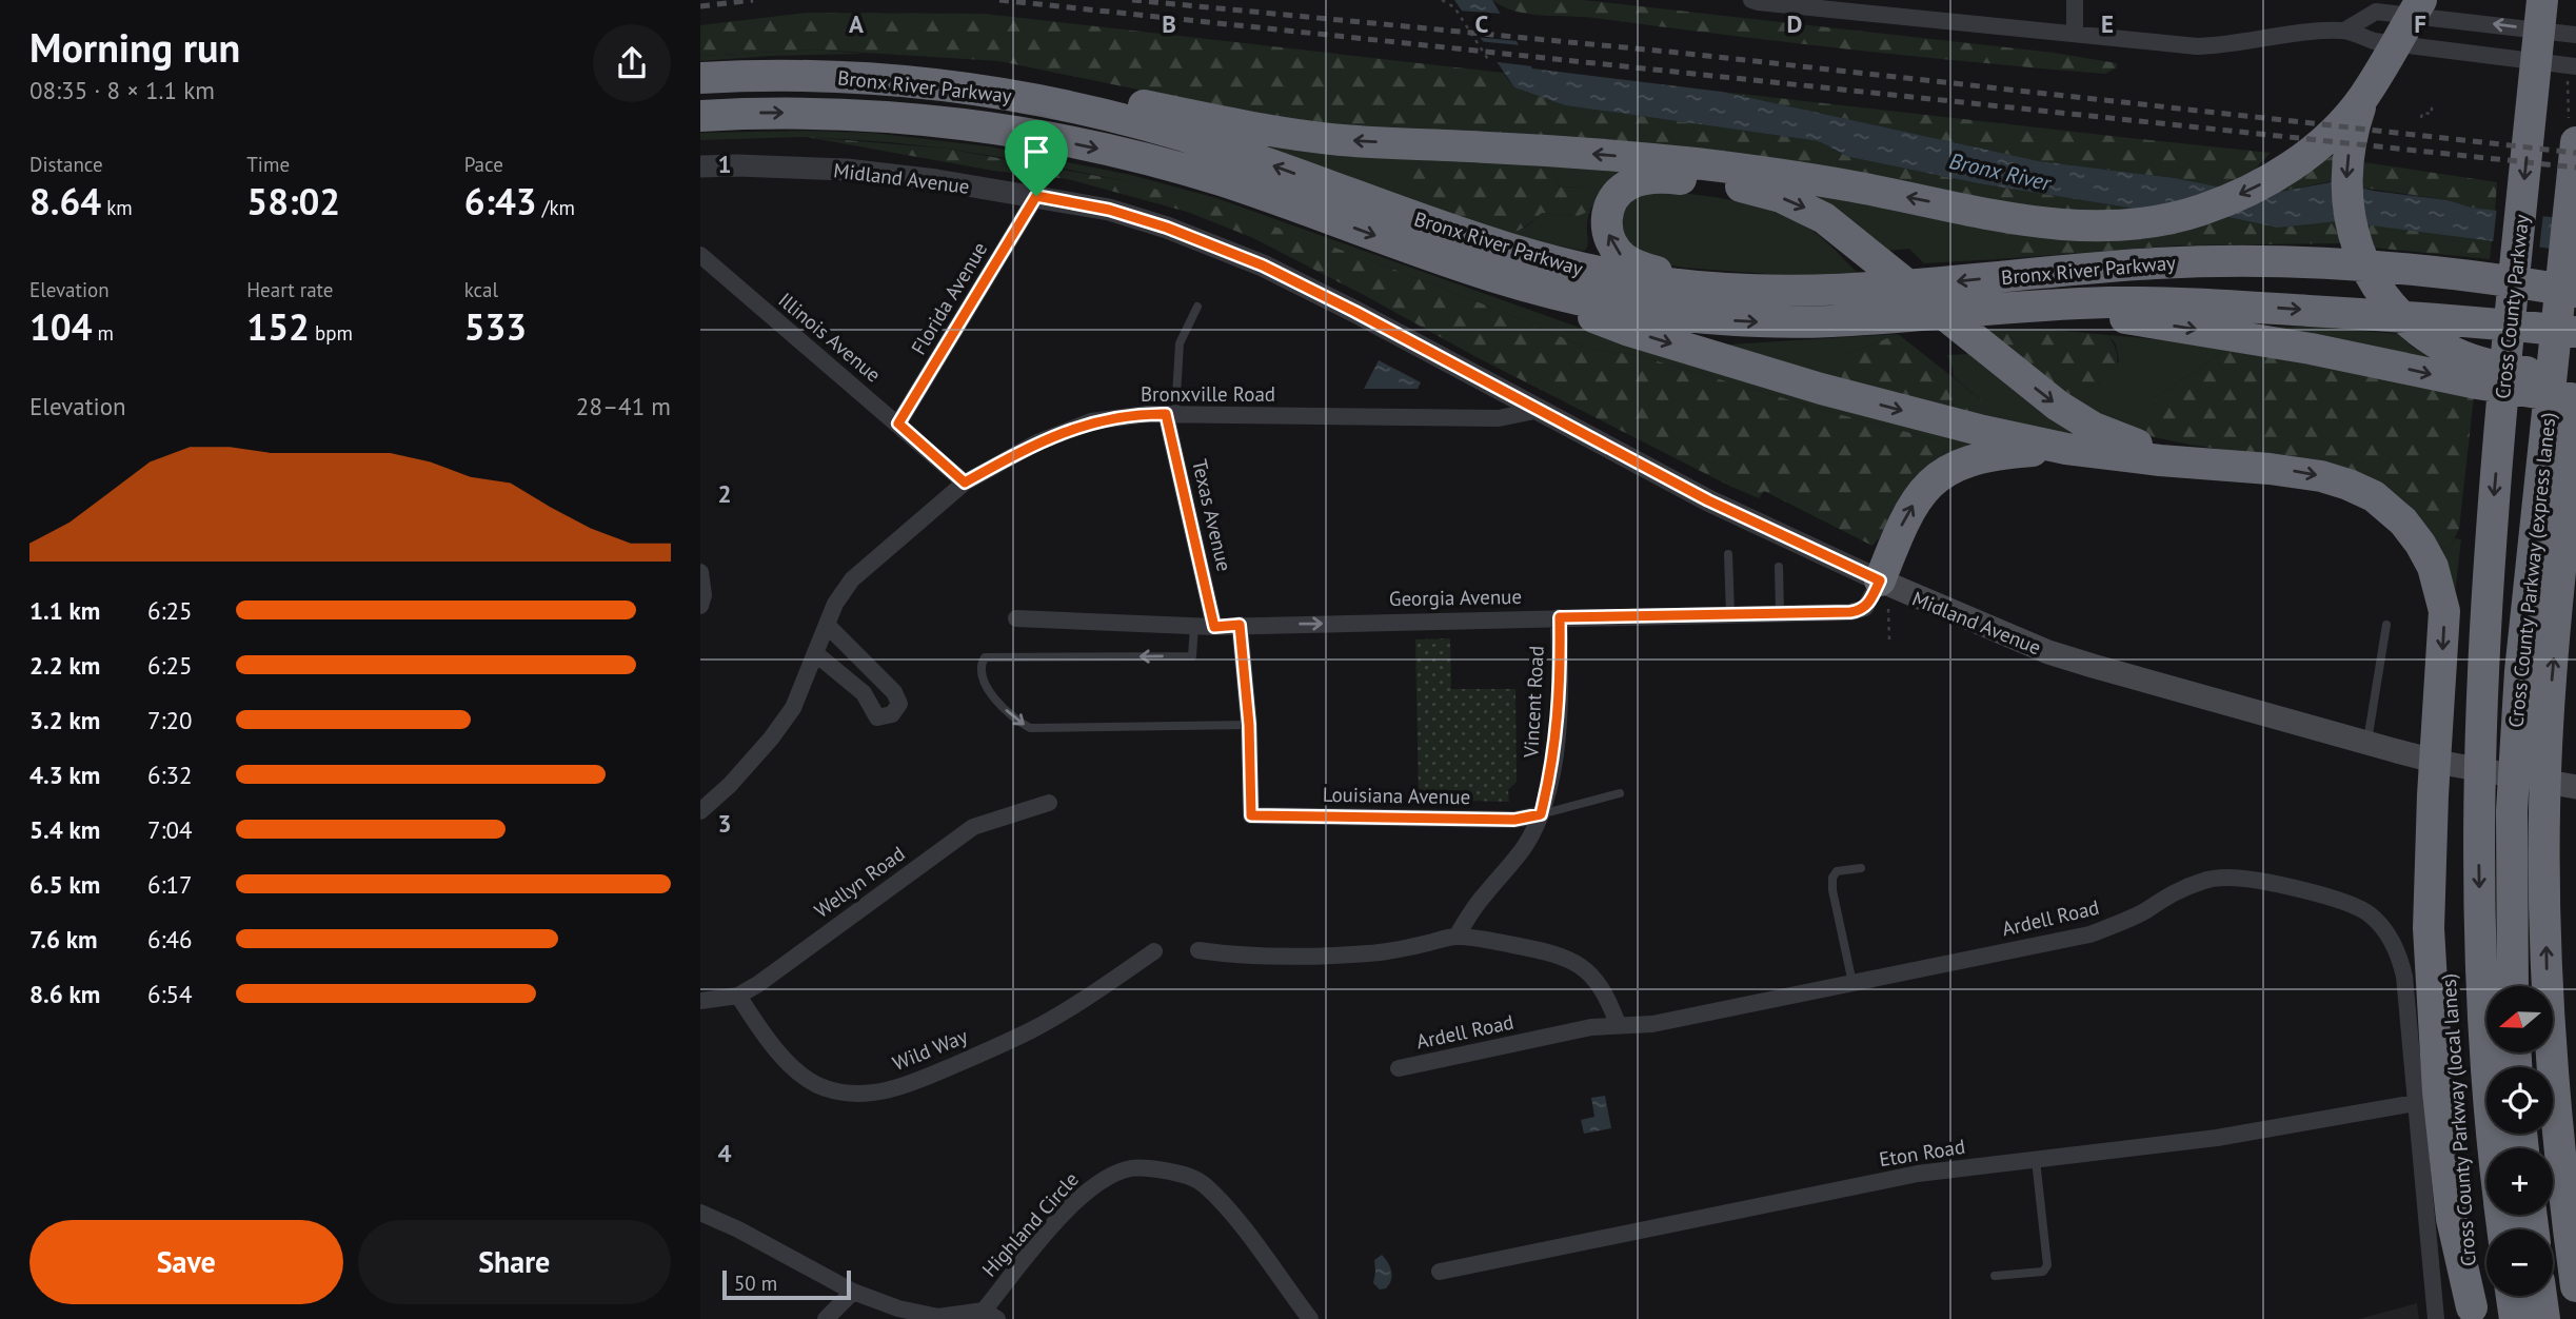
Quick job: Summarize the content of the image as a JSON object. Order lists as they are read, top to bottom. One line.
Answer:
{"streets":{"highway":["Bronx River Parkway","Cross County Parkway","Cross County Parkway (express lanes)"],"main road":["Midland Avenue"],"street":["Florida Avenue","Illinois Avenue","Bronxville Road","Texas Avenue","Georgia Avenue","Vincent Road","Louisiana Avenue","Wellyn Road","Ardell Road","Wild Way","Eton Road","Highland Circle"]},"crossings":[["Midland Avenue","Florida Avenue"],["Midland Avenue","Bronxville Road"],["Midland Avenue","Georgia Avenue"],["Florida Avenue","Illinois Avenue"],["Cross County Parkway","Cross County Parkway (express lanes)"],["Illinois Avenue","Bronxville Road"],["Bronxville Road","Texas Avenue"],["Texas Avenue","Georgia Avenue"],["Georgia Avenue","Vincent Road"],["Vincent Road","Louisiana Avenue"],["Wellyn Road","Wild Way"],["Ardell Road","Eton Road"]],"one_way":["Georgia Avenue"],"water":["Bronx River"],"scale_bar":"50 m","north":"left","page":{"heading":["Morning run","08:35 · 8 × 1.1 km"],"stats":[["Distance","8.64 km"],["Time","58:02"],["Pace","6:43 /km"],["Elevation","104 m"],["Heart rate","152 bpm"],["kcal","533"]],"chart":["Elevation","28–41 m"],"list":[{"name":"1.1 km","note":"6:25"},{"name":"2.2 km","note":"6:25"},{"name":"3.2 km","note":"7:20"},{"name":"4.3 km","note":"6:32"},{"name":"5.4 km","note":"7:04"},{"name":"6.5 km","note":"6:17"},{"name":"7.6 km","note":"6:46"},{"name":"8.6 km","note":"6:54"}],"map_buttons":["+","−"],"buttons":["Save","Share"],"scale":"50 m"},"grid":{"columns":["A","B","C","D","E","F"],"rows":["1","2","3","4"]}}
